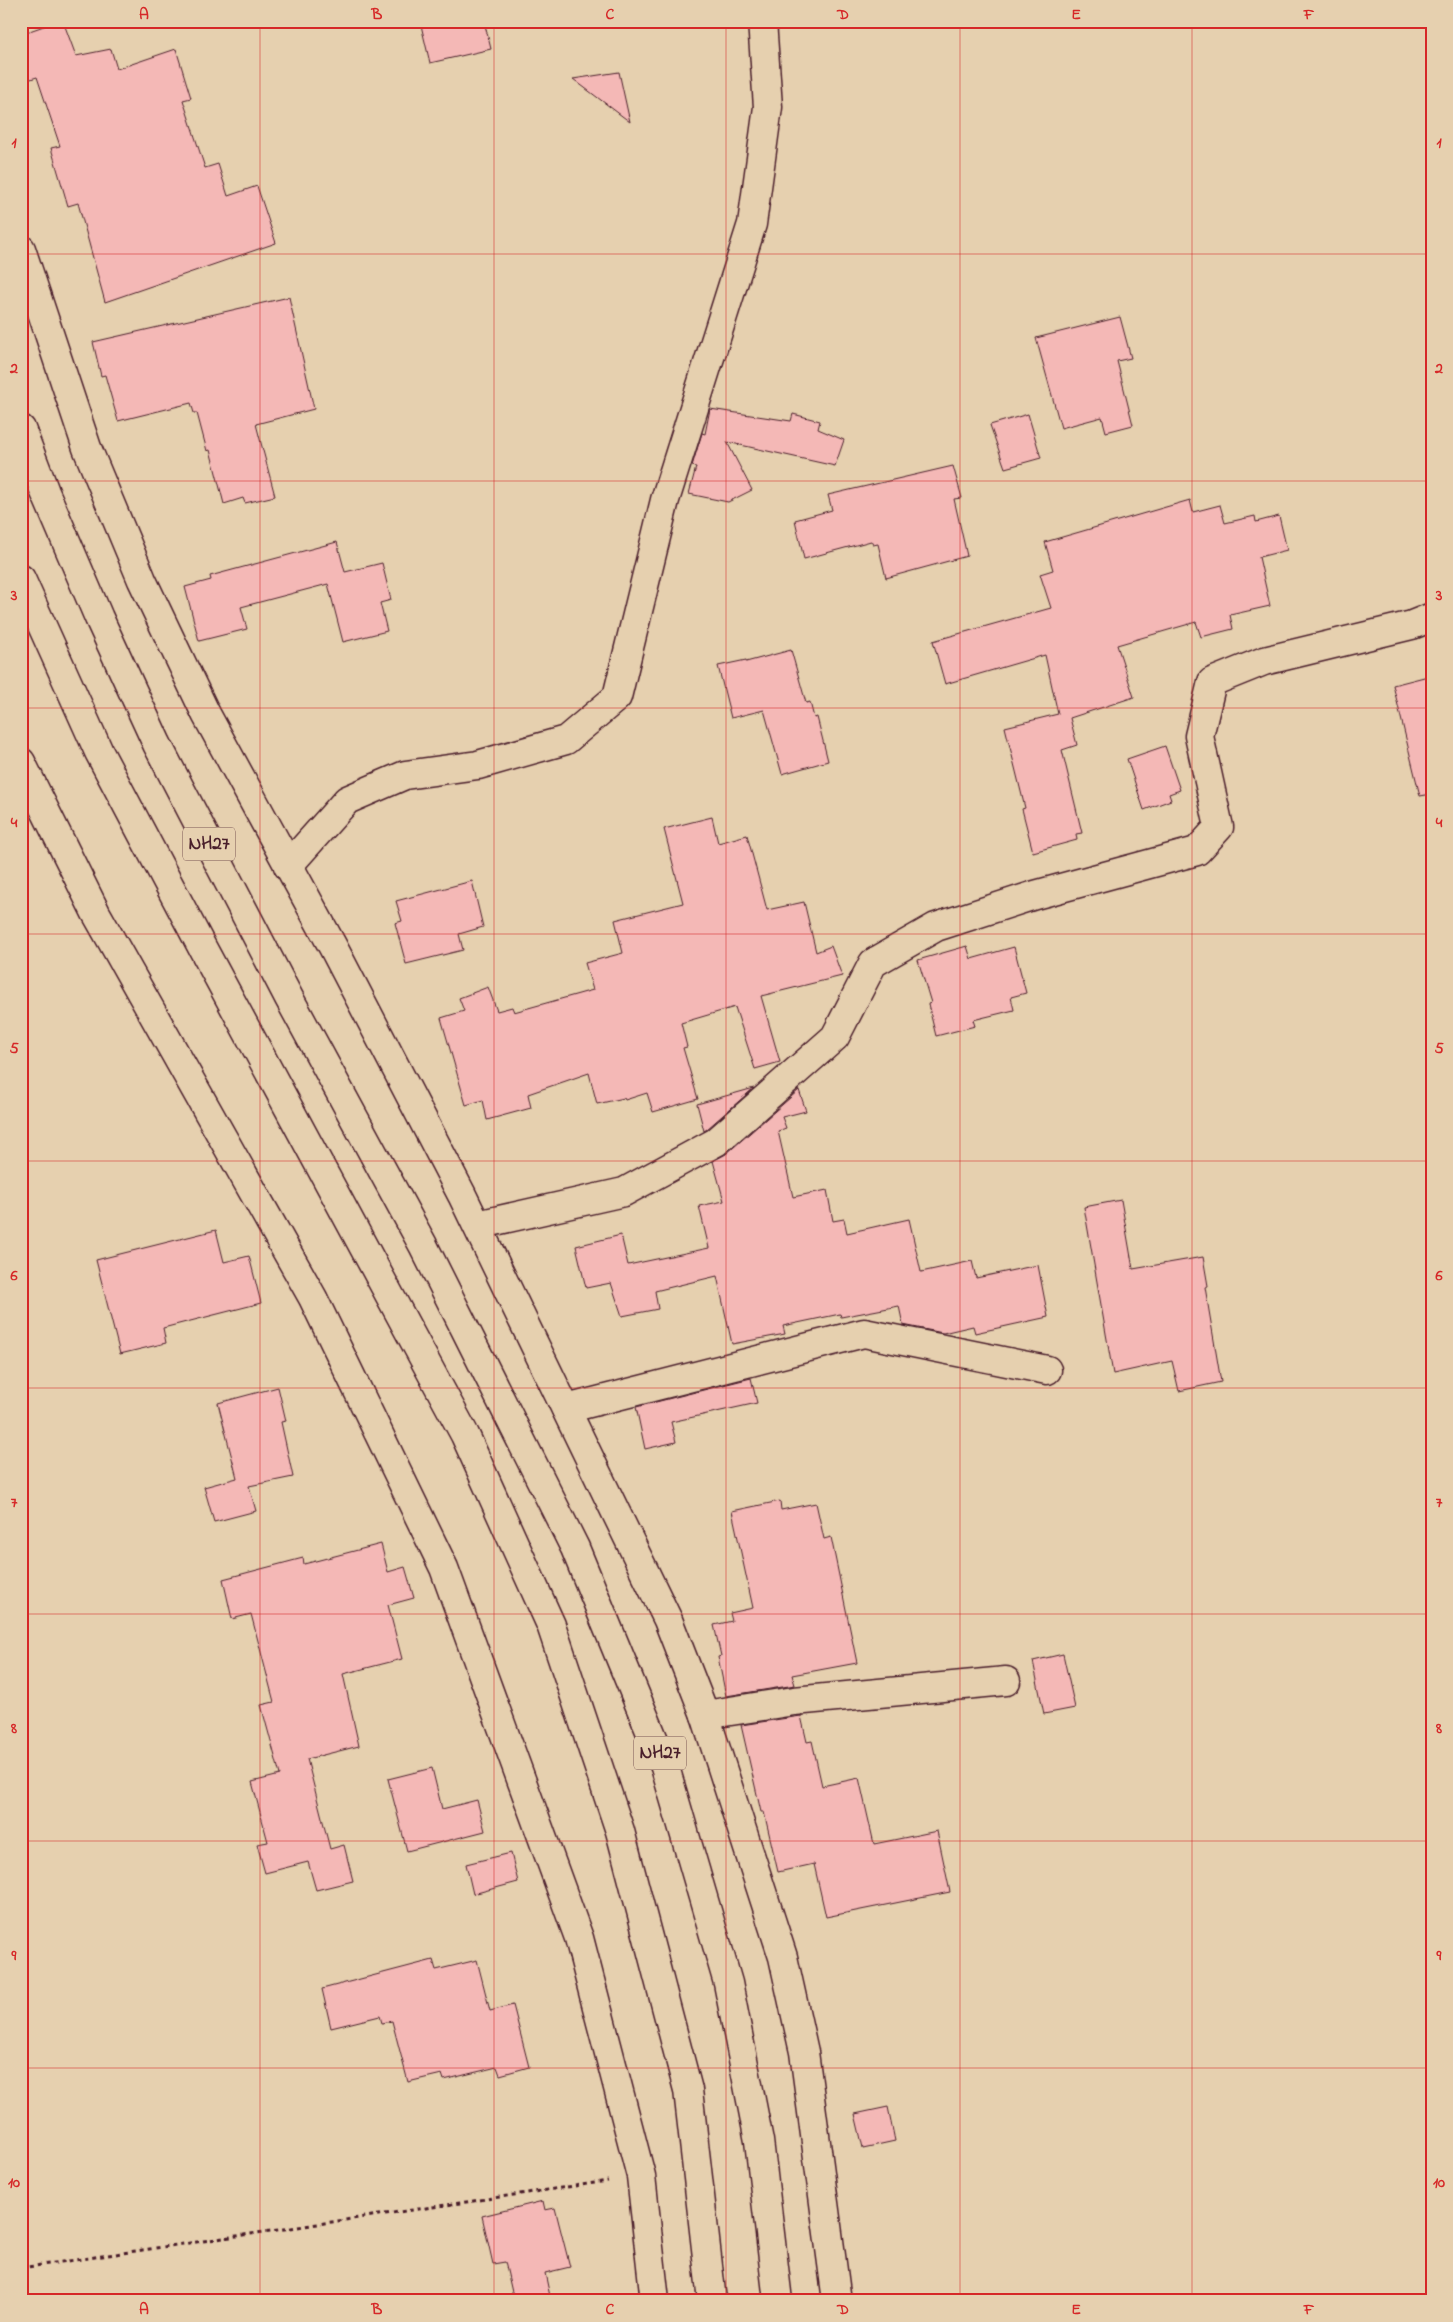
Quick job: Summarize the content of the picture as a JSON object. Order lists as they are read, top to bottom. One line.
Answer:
{"streets":{"main road":["NH27"]},"grid":{"columns":["A","B","C","D","E","F"],"rows":["1","2","3","4","5","6","7","8","9","10"]}}
